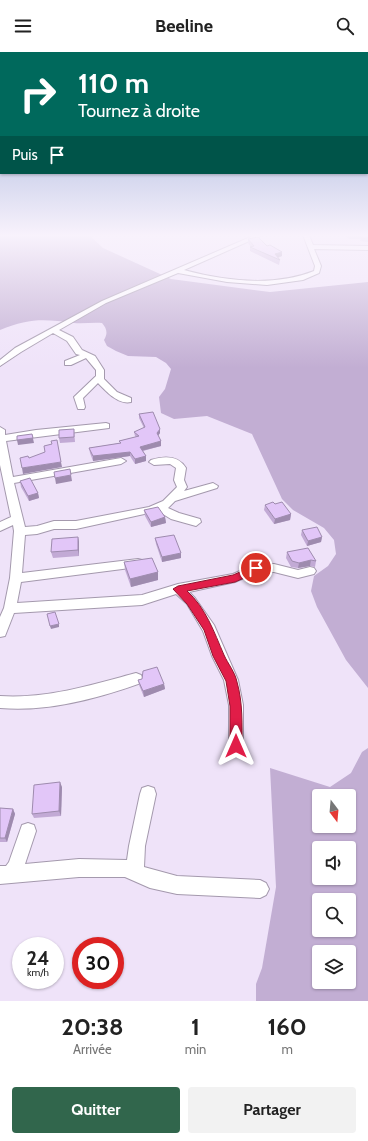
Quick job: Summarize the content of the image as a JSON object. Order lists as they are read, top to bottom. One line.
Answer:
{"north":"bottom","page":{"header":"Beeline","turn":["110 m","Tournez à droite"],"then":"Puis","speed":"24 km/h","limit":"30","eta":["20:38","Arrivée","1","min","160","m"],"buttons":["Quitter","Partager"]}}
